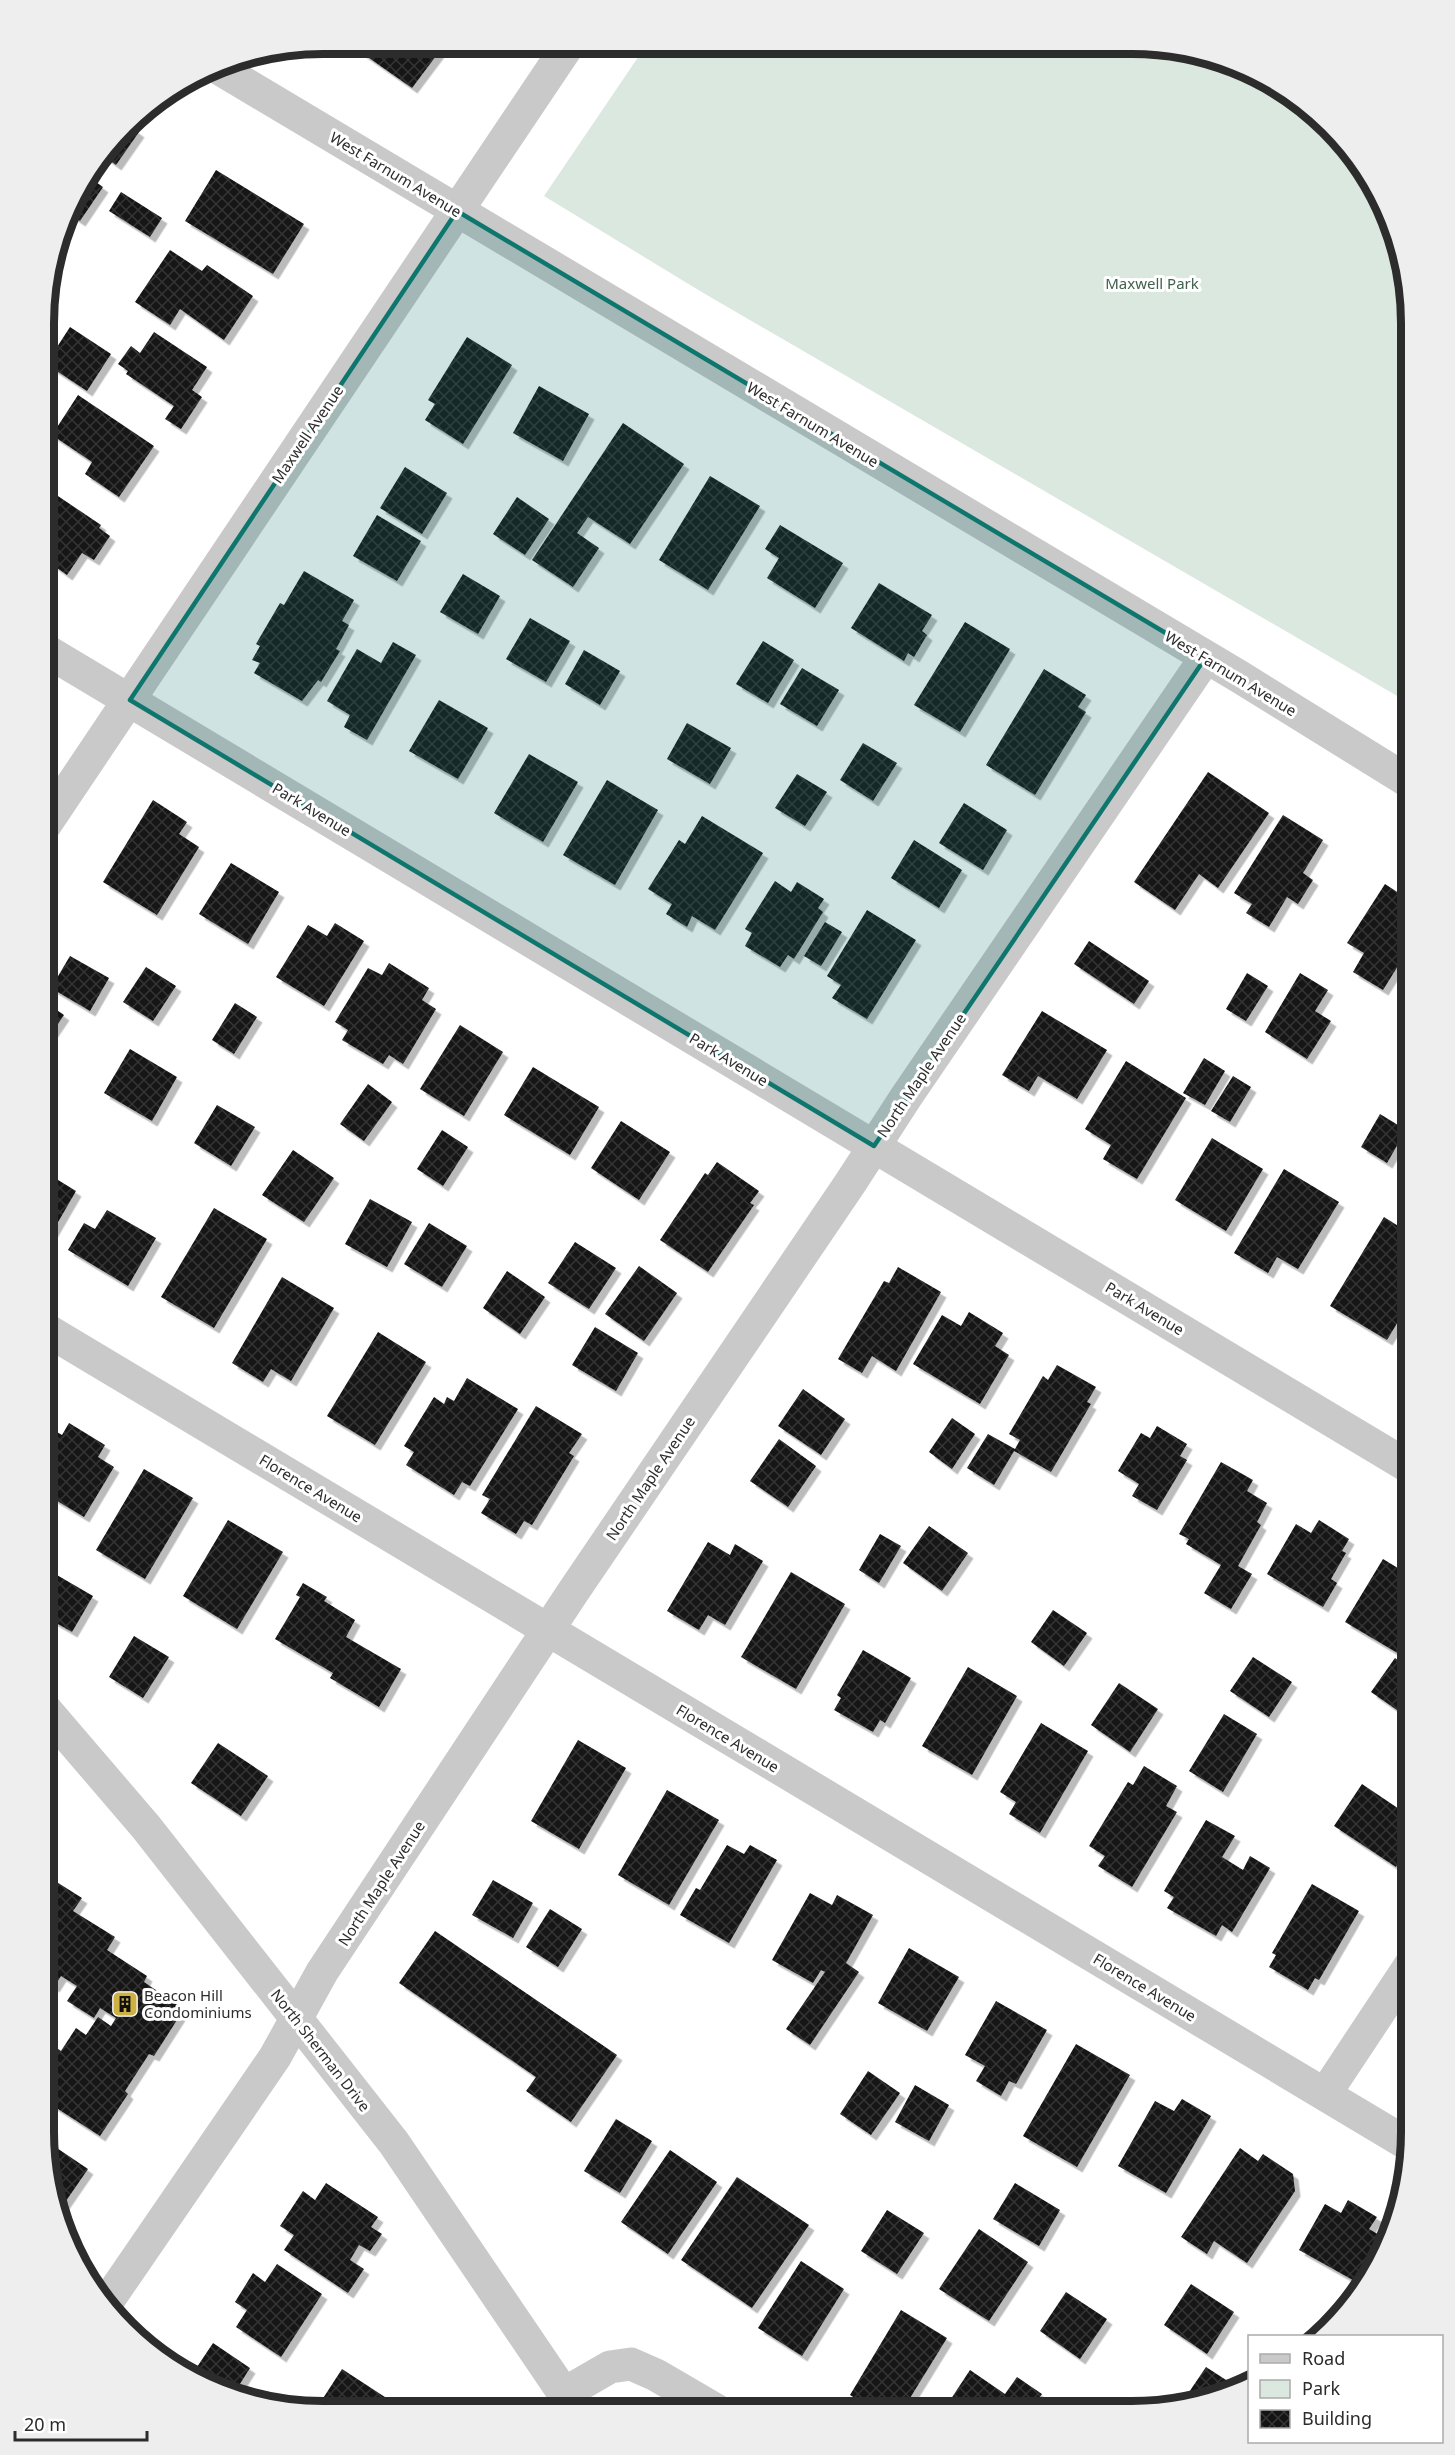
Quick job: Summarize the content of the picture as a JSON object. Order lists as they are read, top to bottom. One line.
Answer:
{"streets":{"street":["West Farnum Avenue","Maxwell Avenue","Park Avenue","North Maple Avenue","Florence Avenue","North Sherman Drive"]},"crossings":[["West Farnum Avenue","Maxwell Avenue"],["West Farnum Avenue","North Maple Avenue"],["Maxwell Avenue","Park Avenue"],["Park Avenue","North Maple Avenue"],["North Maple Avenue","Florence Avenue"],["North Maple Avenue","North Sherman Drive"]],"parks":["Maxwell Park"],"places":{"building":["Beacon Hill Condominiums"]},"legend":["Road","Park","Building"],"scale_bar":"20 m"}
